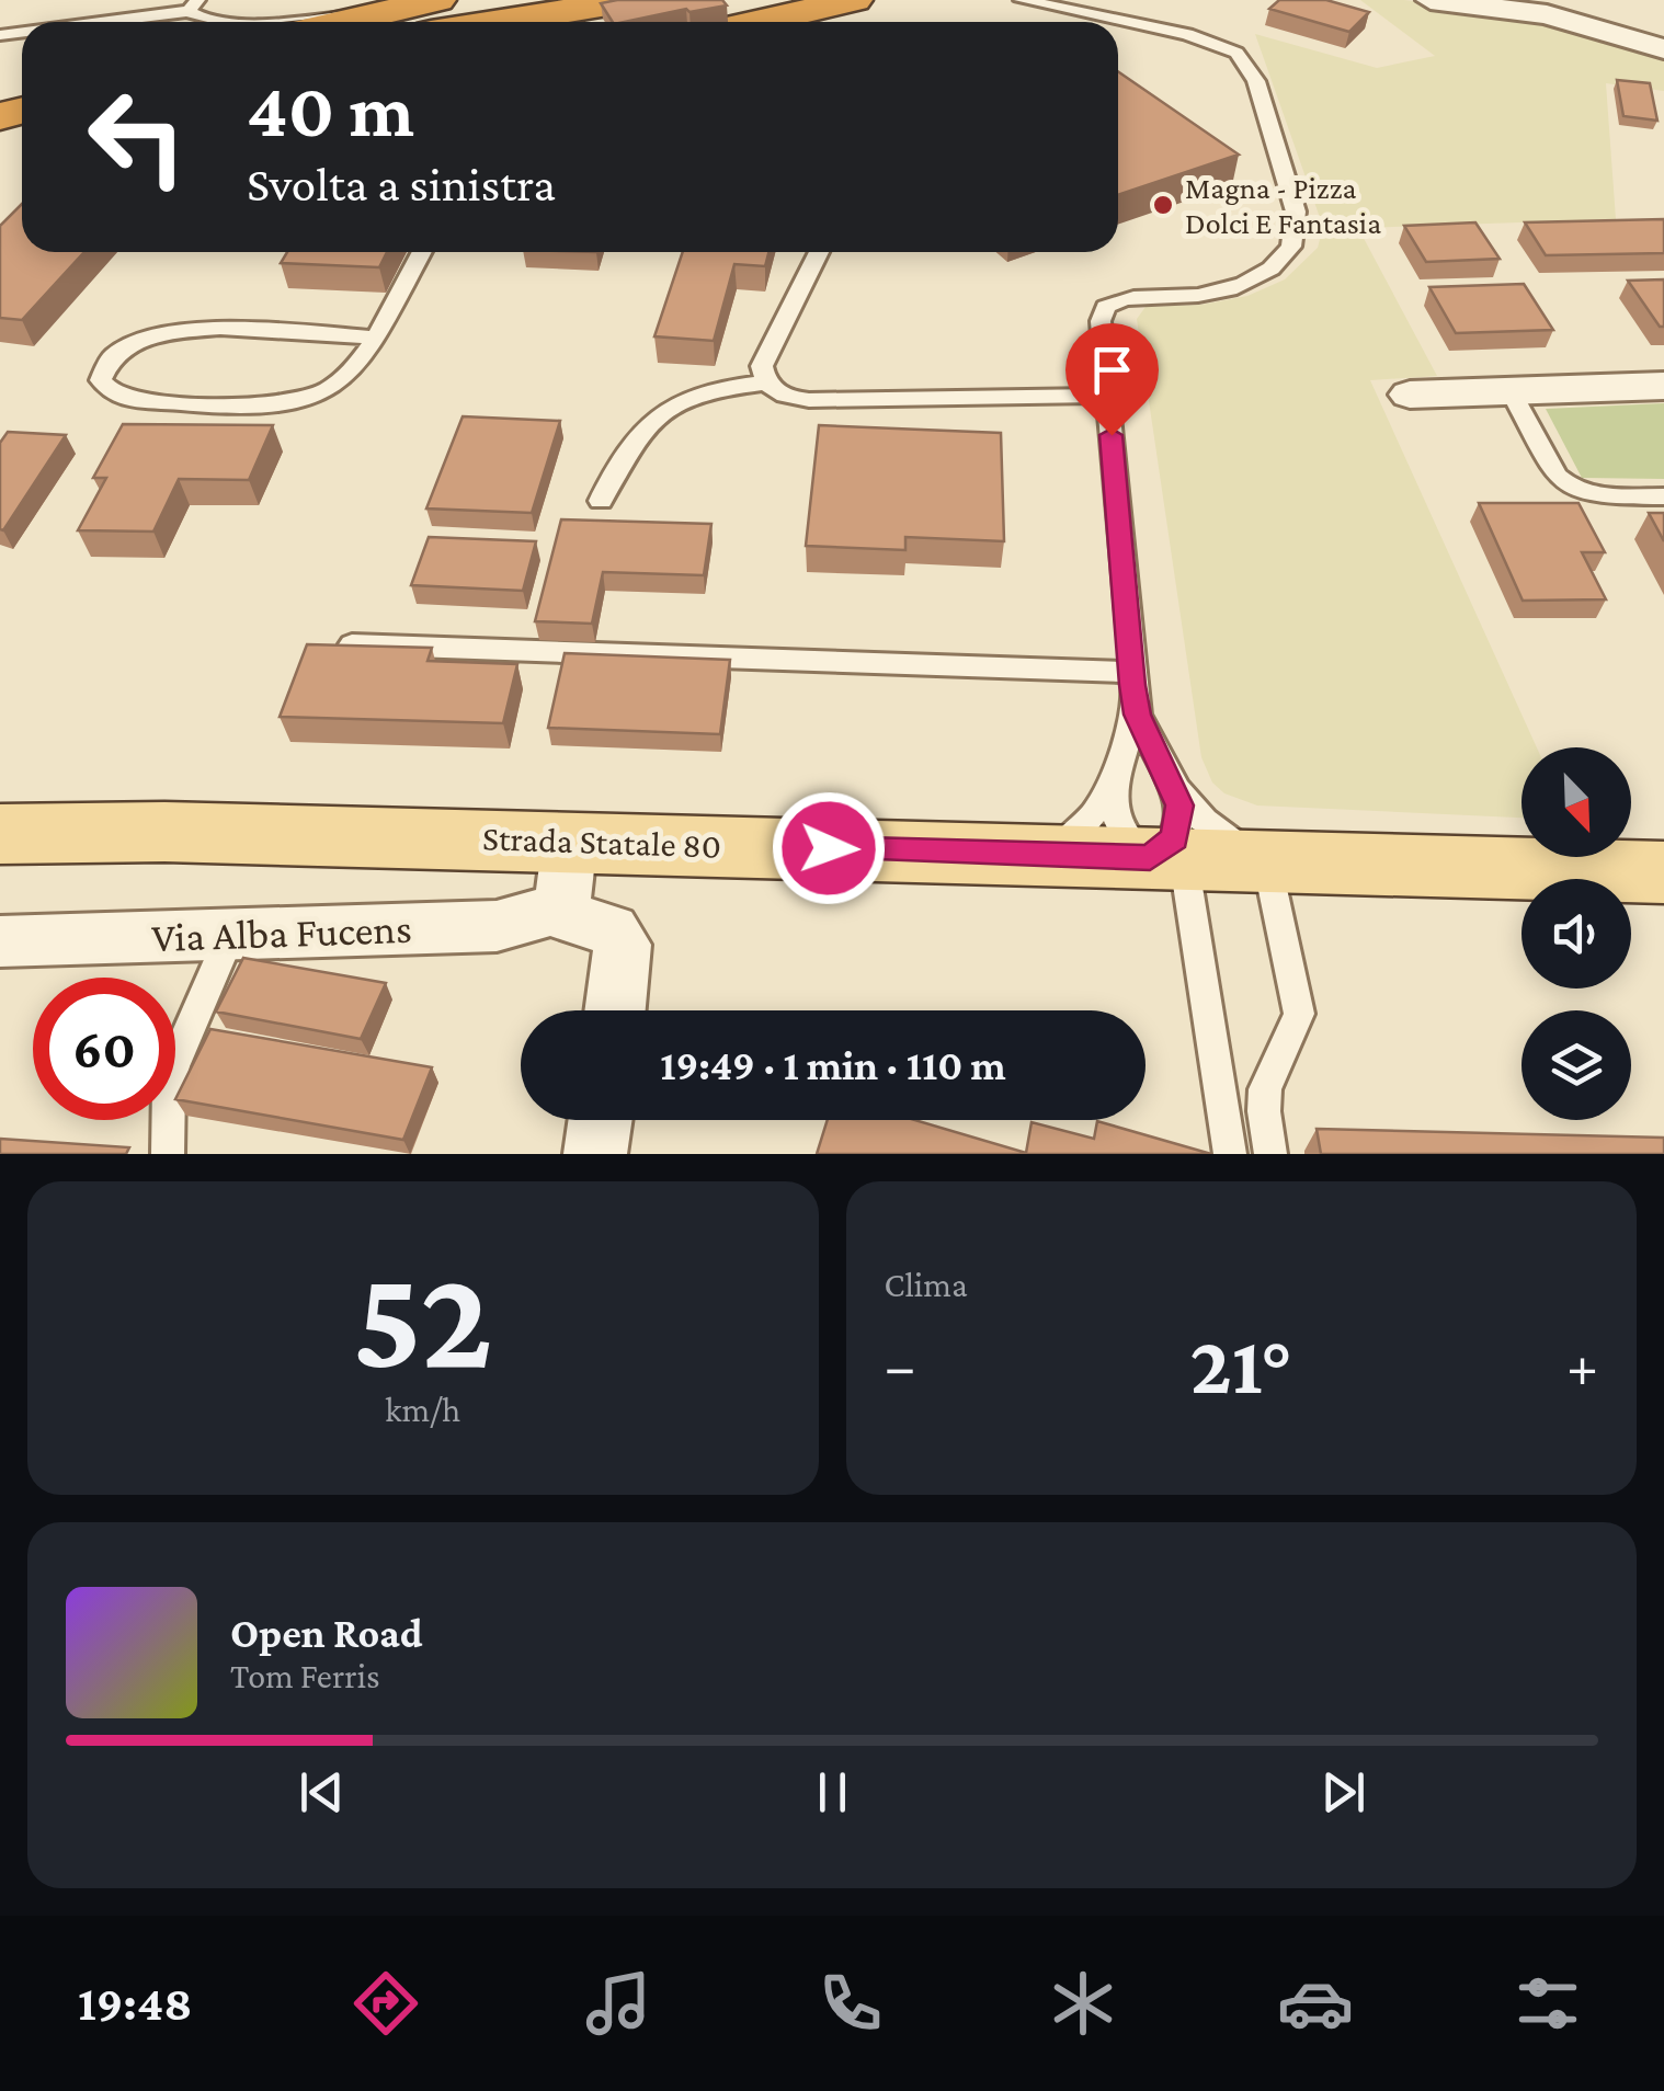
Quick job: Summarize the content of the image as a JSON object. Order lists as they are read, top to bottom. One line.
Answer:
{"streets":{"main road":["Strada Statale 80"],"street":["Via Alba Fucens"]},"crossings":[["Strada Statale 80","Via Alba Fucens"]],"places":["Magna - Pizza Dolci E Fantasia"],"north":"bottom right","page":{"turn":["40 m","Svolta a sinistra"],"limit":"60","trip":"19:49 · 1 min · 110 m","tile":[["52","km/h"],"Clima"],"heat":["−","21°","+"],"song":["Open Road","Tom Ferris"],"tabs":"19:48"}}
